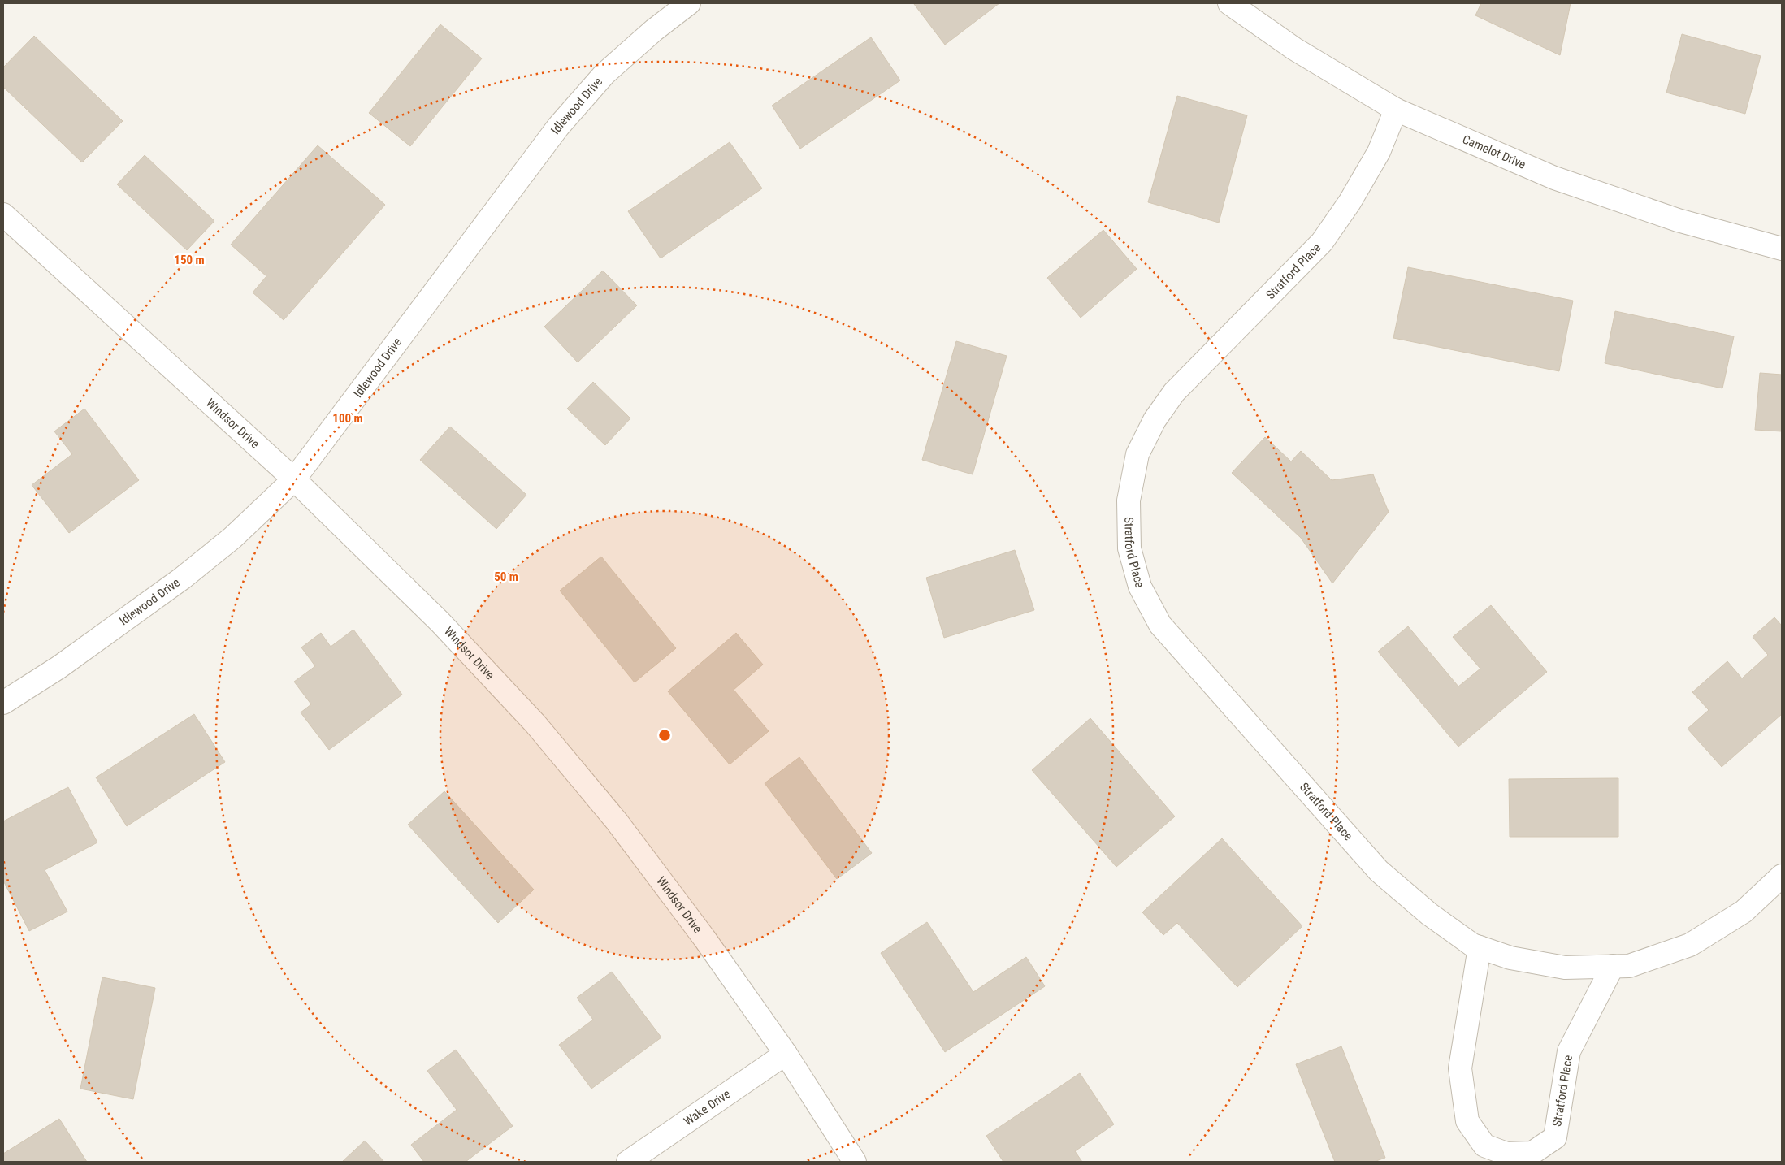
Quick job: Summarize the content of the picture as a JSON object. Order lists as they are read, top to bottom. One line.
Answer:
{"streets":{"street":["Idlewood Drive","Camelot Drive","Stratford Place","Windsor Drive","Wake Drive"]},"crossings":[["Idlewood Drive","Windsor Drive"],["Camelot Drive","Stratford Place"],["Windsor Drive","Wake Drive"]],"rings":["150 m","100 m","50 m"]}
